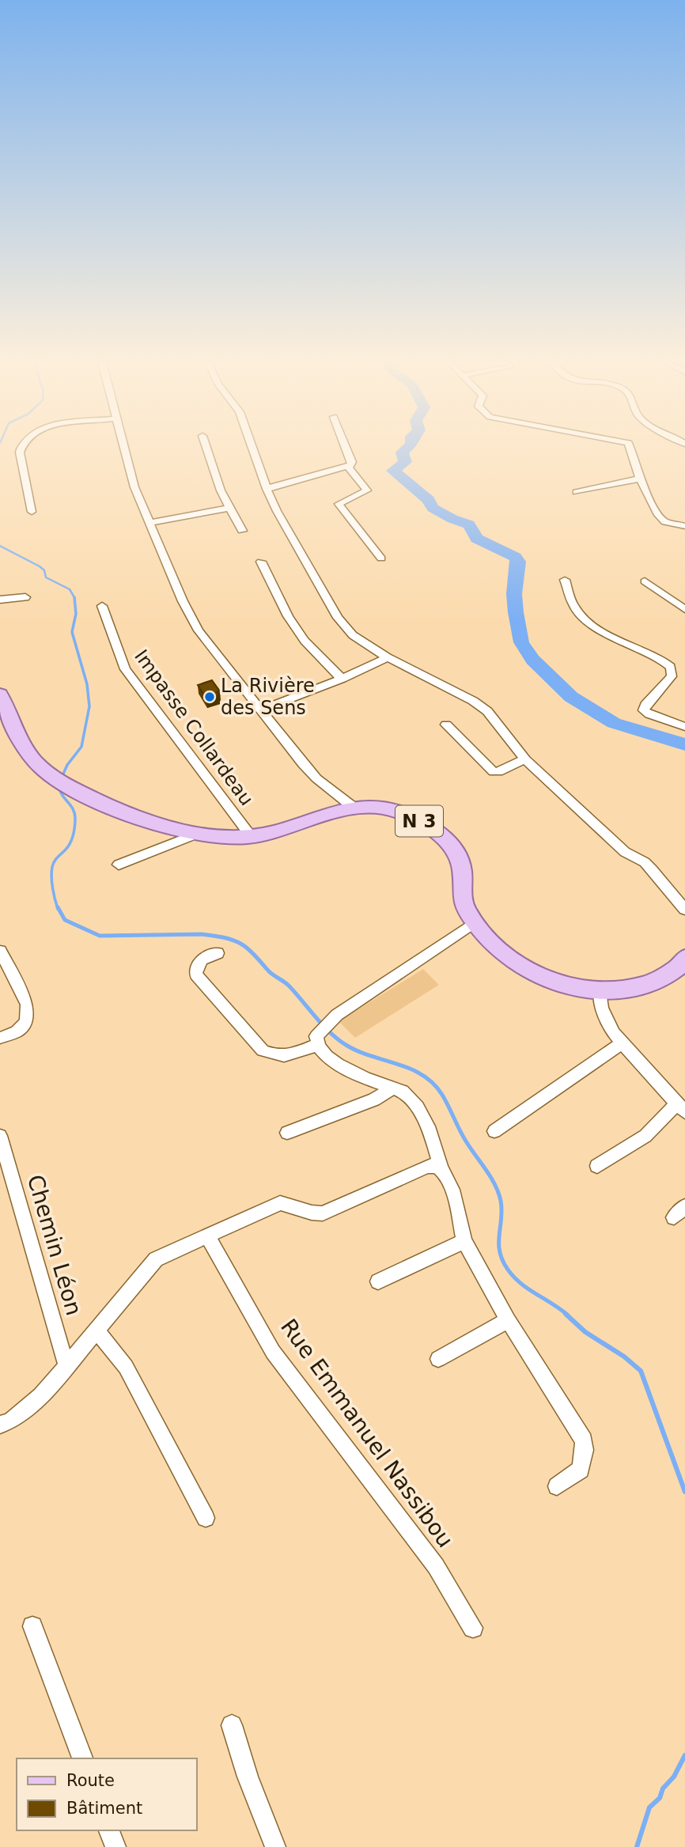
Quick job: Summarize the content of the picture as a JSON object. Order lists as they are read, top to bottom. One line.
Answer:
{"streets":{"main road":["N 3"],"street":["Impasse Collardeau","Chemin Léon","Rue Emmanuel Nassibou"]},"crossings":[["Impasse Collardeau","N 3"],["Chemin Léon","Rue Emmanuel Nassibou"]],"places":["La Rivière des Sens"],"legend":["Route","Bâtiment"]}
